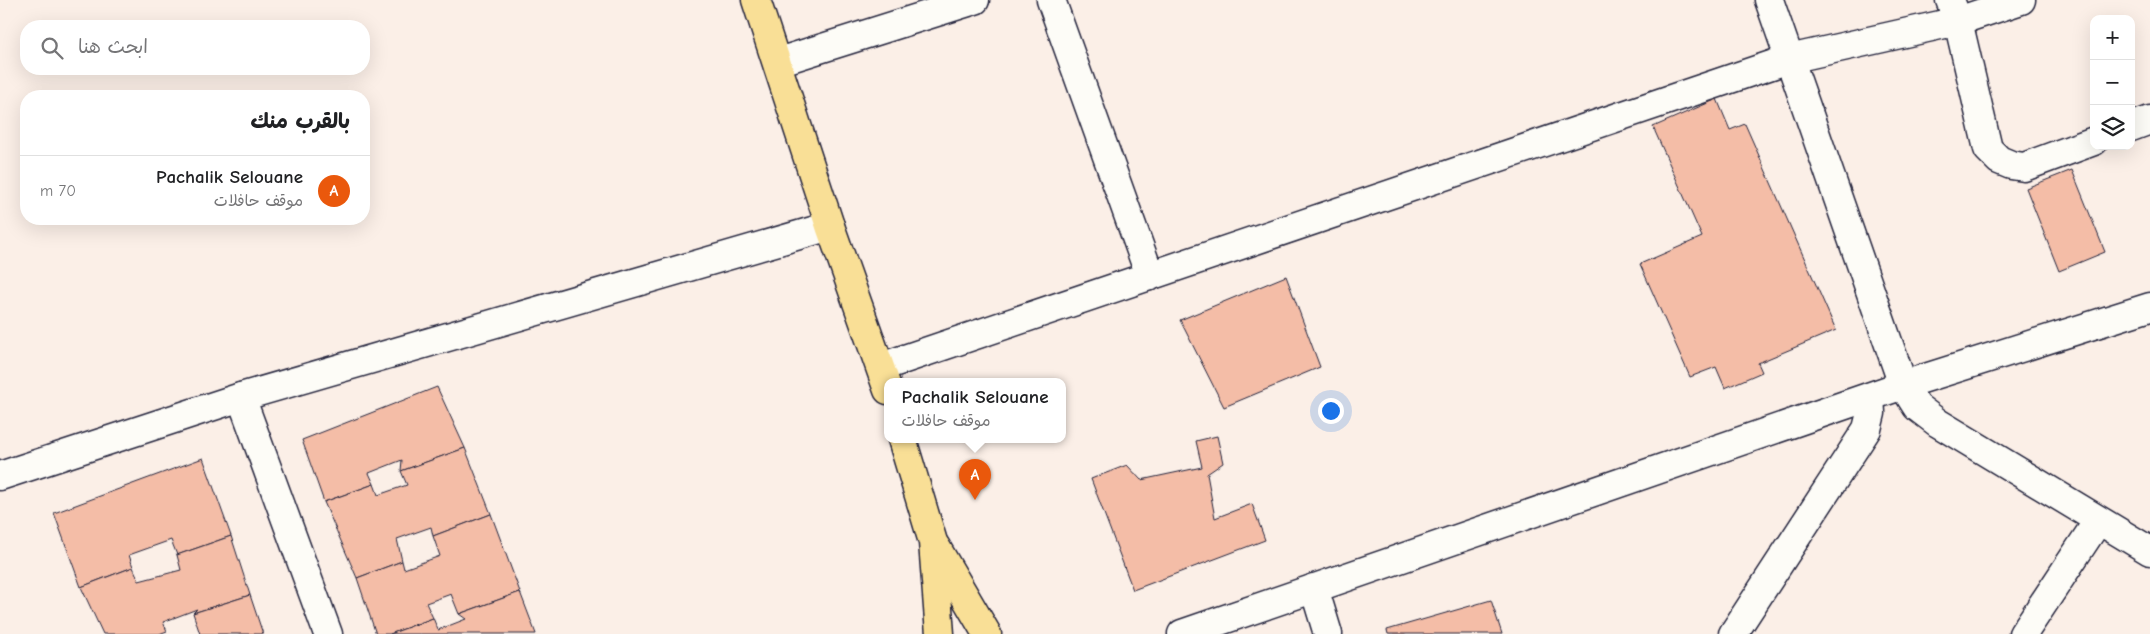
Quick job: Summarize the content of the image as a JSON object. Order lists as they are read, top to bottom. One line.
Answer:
{"page":{"map_buttons":["+","−"],"search":"ابحث هنا","heading":"بالقرب منك","list":[{"mark":"A","name":"Pachalik Selouane","note":"موقف حافلات","value":"70 m"}],"popup":["Pachalik Selouane","موقف حافلات"],"pins":"A"}}
